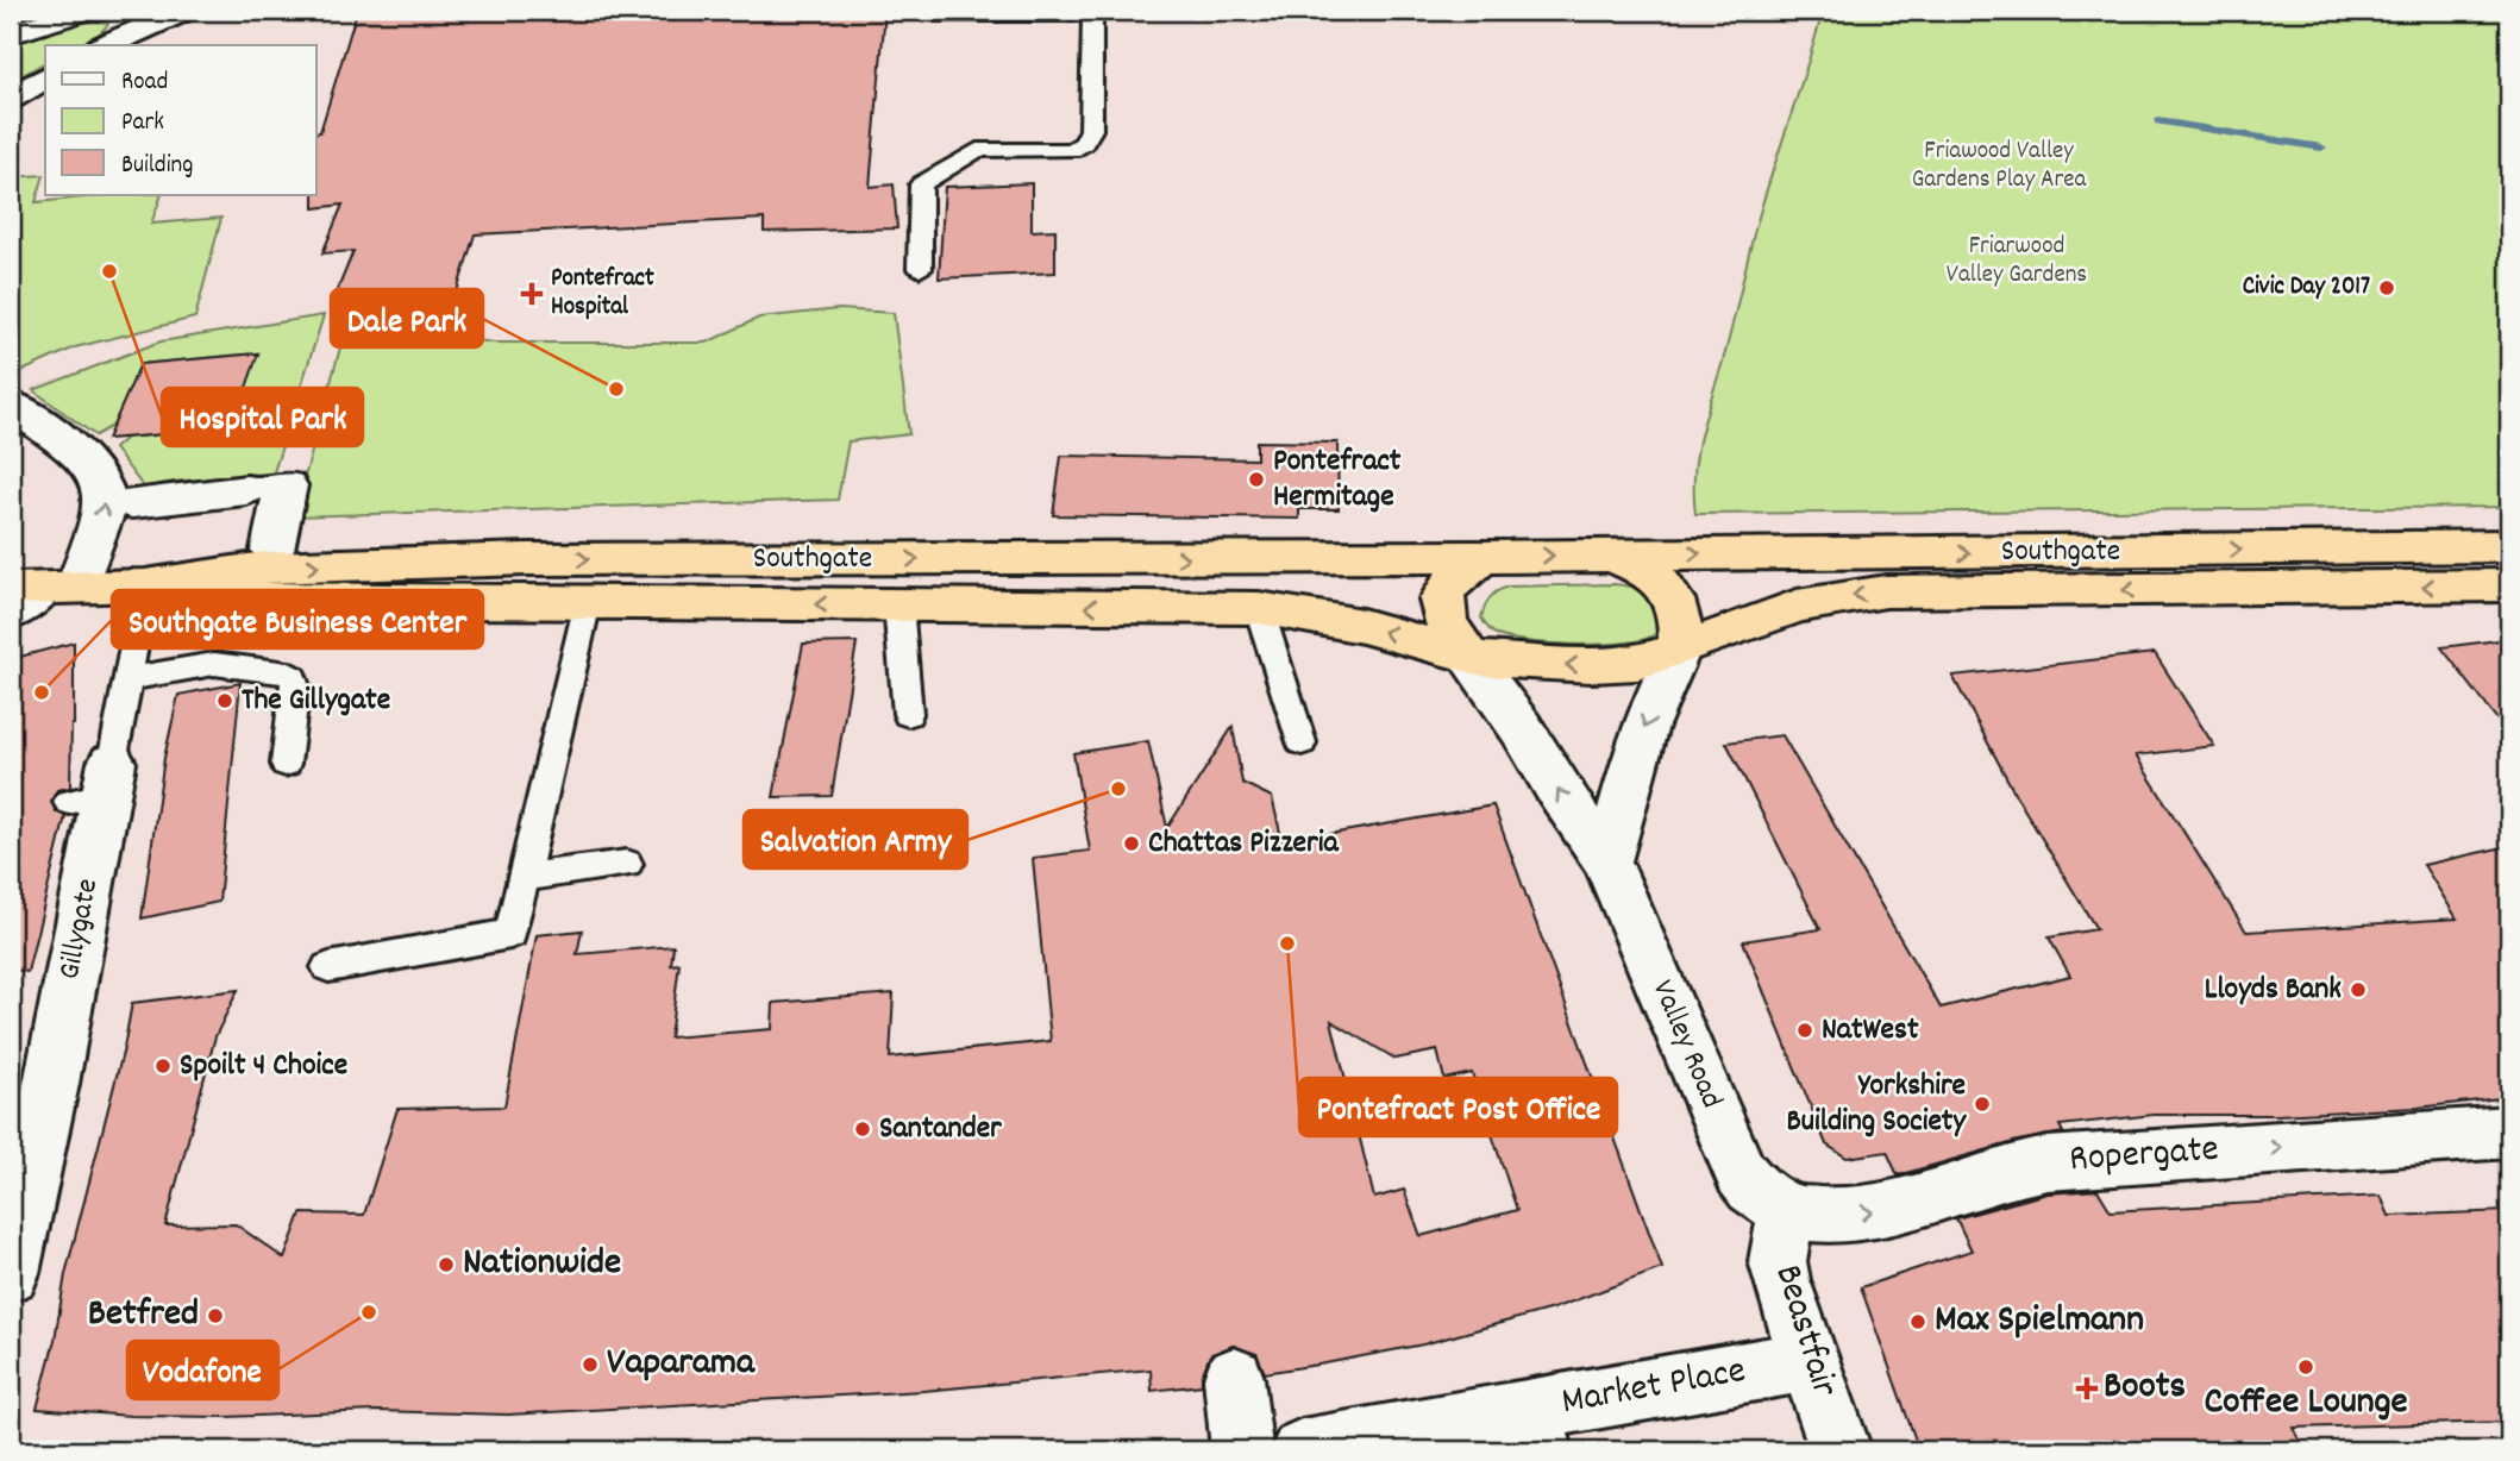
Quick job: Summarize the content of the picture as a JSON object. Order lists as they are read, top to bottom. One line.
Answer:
{"streets":{"highway":["Southgate"],"street":["Gillygate","Valley Road","Ropergate","Beastfair","Market Place"]},"crossings":[["Southgate","Gillygate"],["Southgate","Valley Road"],["Valley Road","Ropergate"],["Valley Road","Beastfair"],["Ropergate","Beastfair"],["Beastfair","Market Place"]],"one_way":["Valley Road","Ropergate"],"parks":["Friawood Valley Gardens Play Area","Friarwood Valley Gardens"],"places":{"other":["Hospital Park","Civic Day 2017","Dale Park","Pontefract Hermitage","Southgate Business Center","The Gillygate","Salvation Army","Chattas Pizzeria","Pontefract Post Office","Lloyds Bank","NatWest","Spoilt 4 Choice","Yorkshire Building Society","Santander","Nationwide","Vodafone","Betfred","Max Spielmann","Vaparama","Coffee Lounge"],"health":["Pontefract Hospital","Boots"]},"legend":["Road","Park","Building"]}
